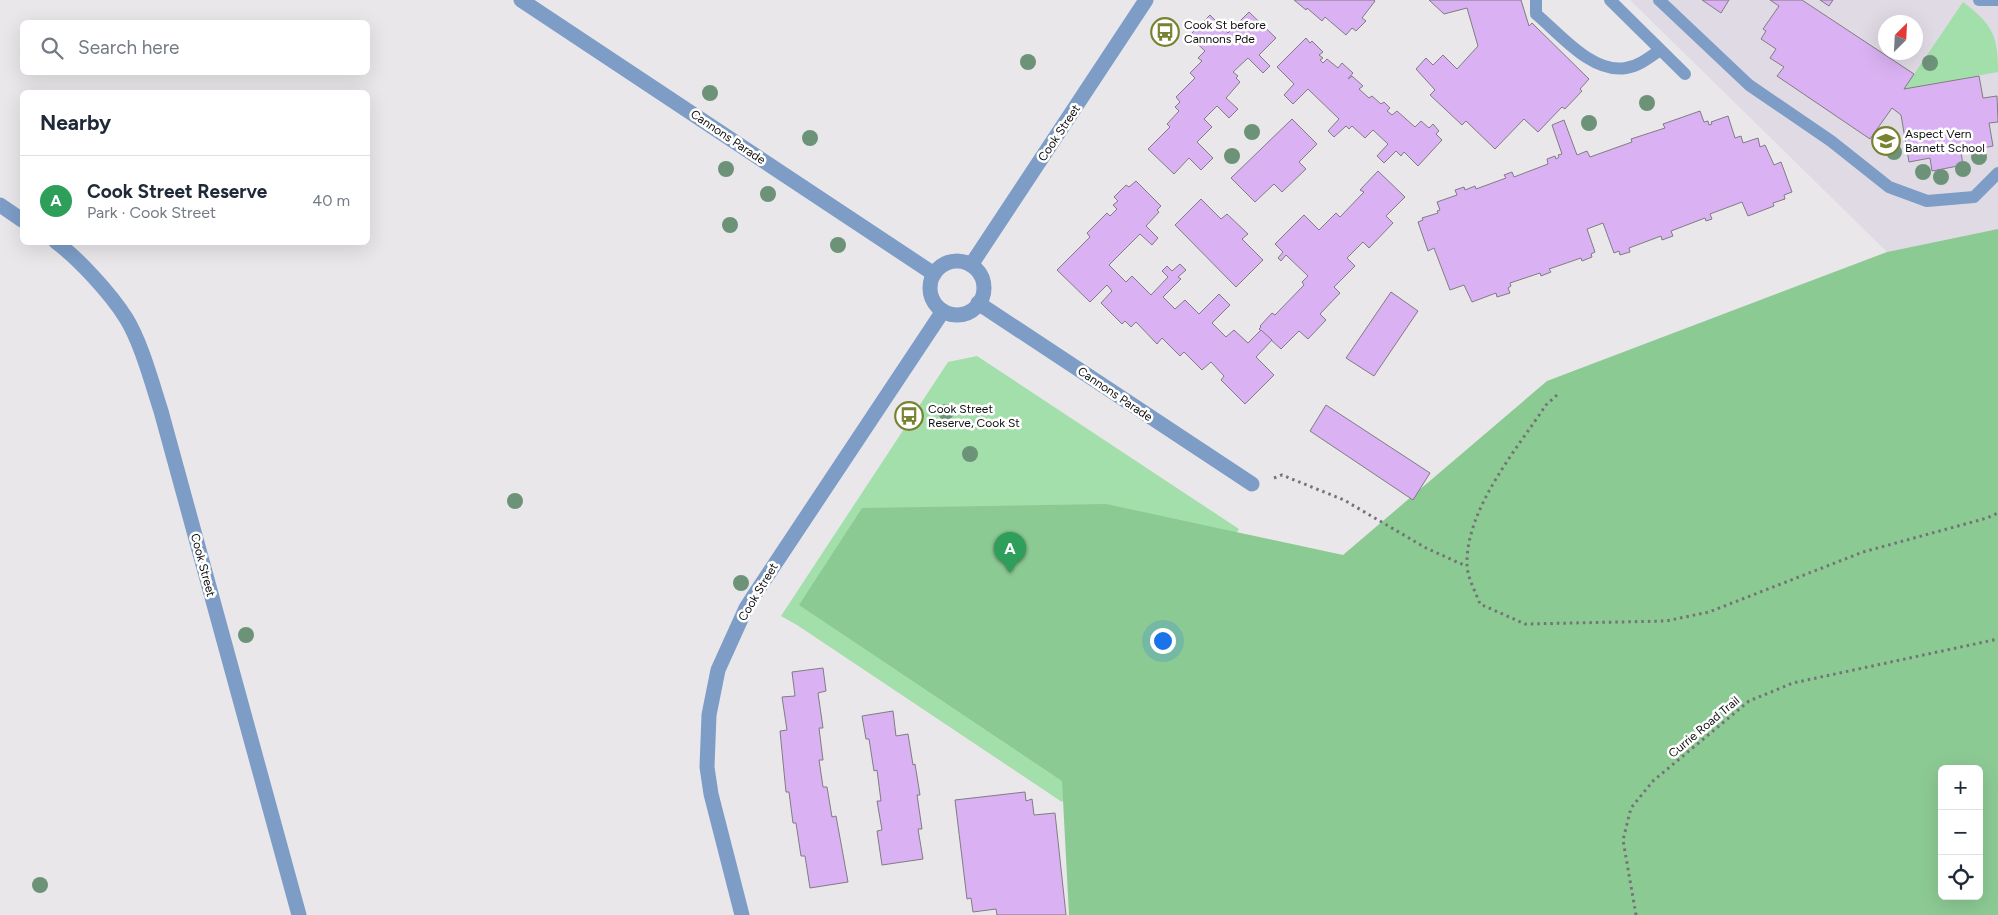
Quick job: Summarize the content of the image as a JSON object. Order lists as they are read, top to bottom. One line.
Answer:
{"streets":{"street":["Cook Street","Cannons Parade"],"path":["Currie Road Trail"]},"crossings":[["Cook Street","Cannons Parade"]],"places":{"bus stop":["Cook St before Cannons Pde","Cook Street Reserve, Cook St"],"school or university":["Aspect Vern Barnett School"]},"north":"top right","page":{"search":"Search here","heading":"Nearby","list":[{"mark":"A","name":"Cook Street Reserve","note":"Park · Cook Street","value":"40 m"}],"pins":"A","map_buttons":["+","−"]}}
